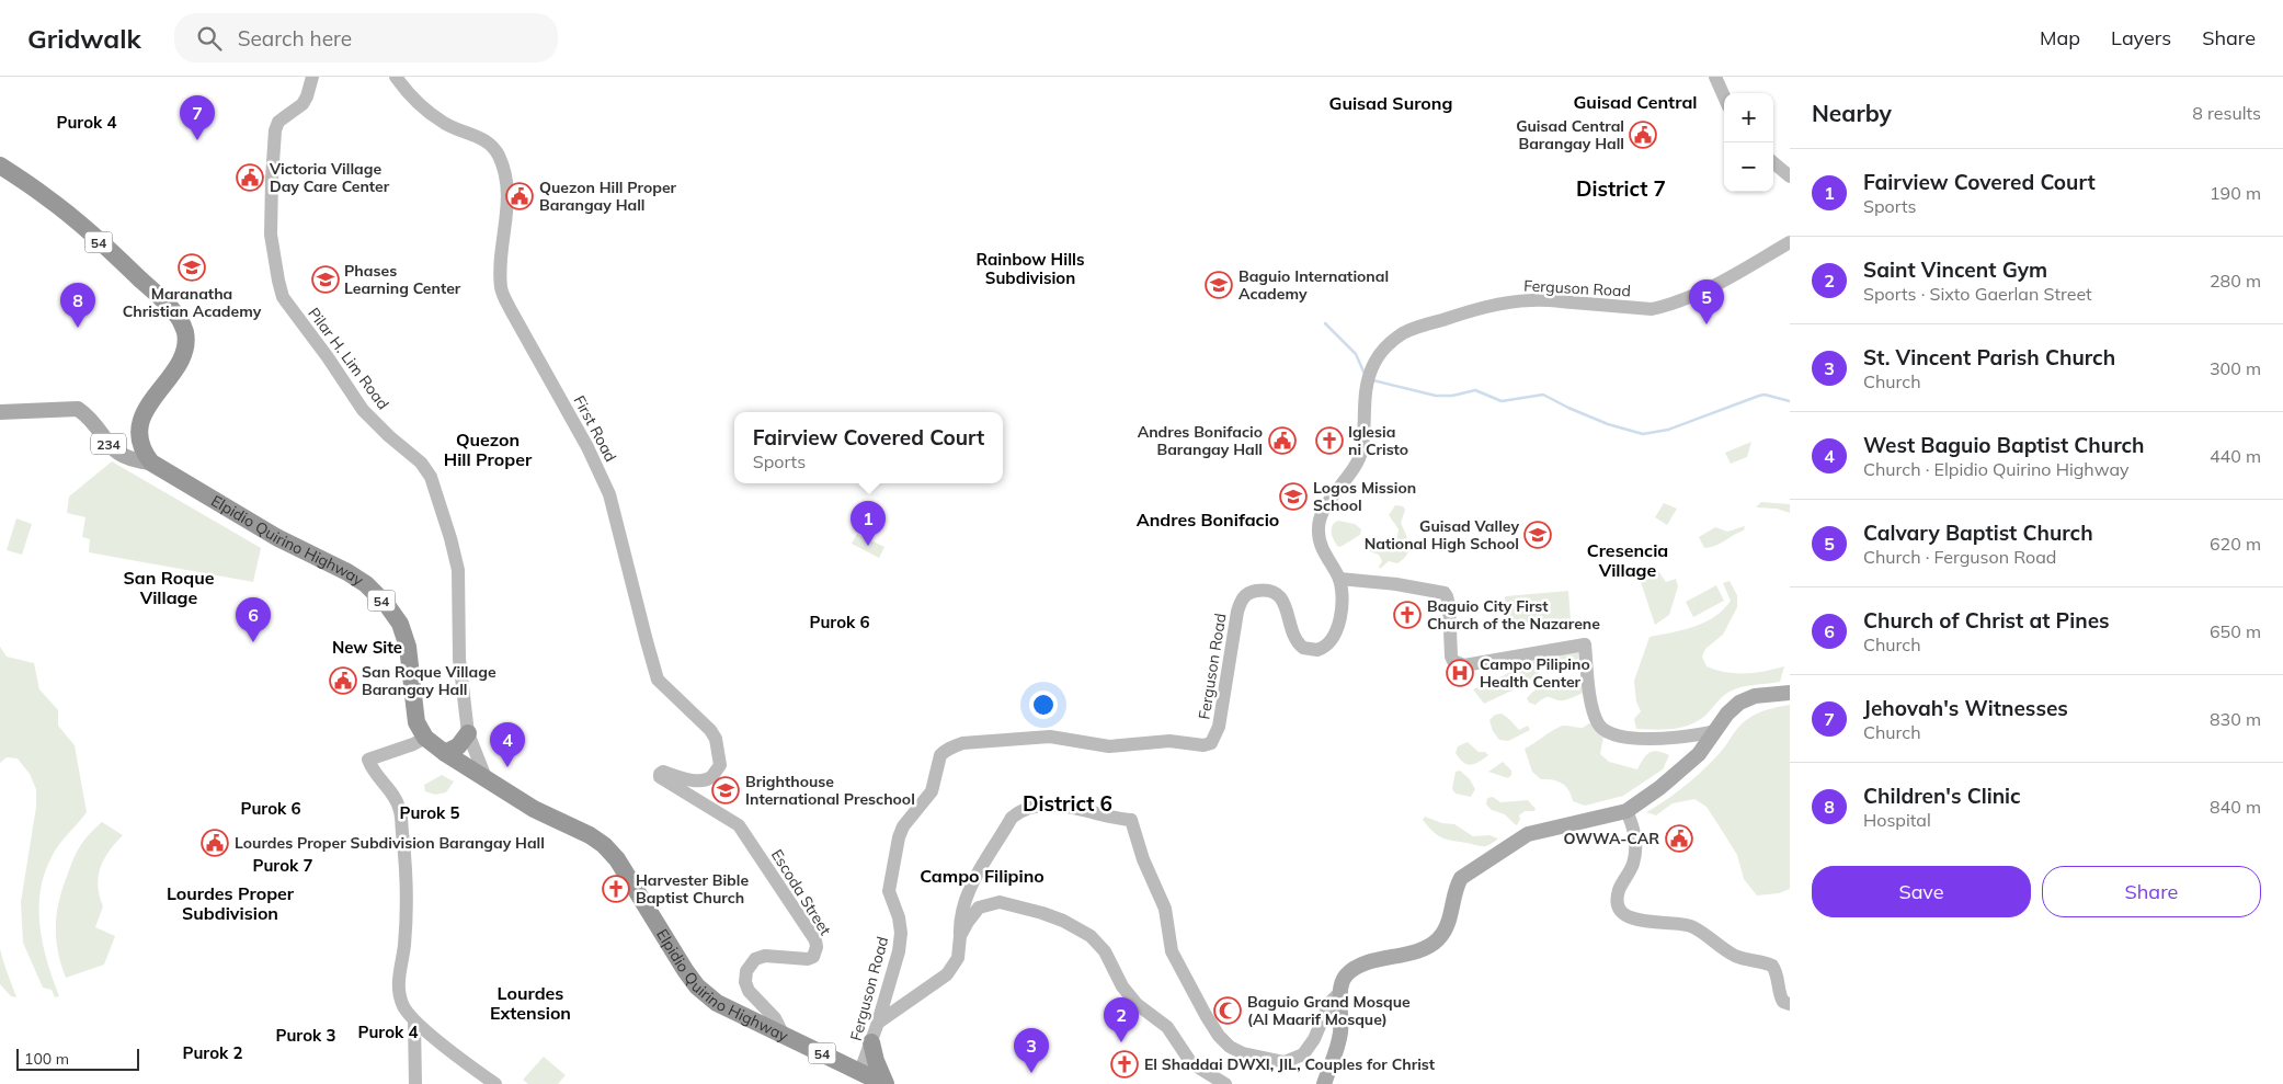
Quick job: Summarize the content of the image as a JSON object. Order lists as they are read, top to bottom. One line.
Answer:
{"streets":{"highway":["54","Elpidio Quirino Highway"],"main road":["234"],"street":["Ferguson Road","Pilar H. Lim Road","First Road","Escoda Street"]},"crossings":[["54","234"],["54","Elpidio Quirino Highway"],["Ferguson Road","Elpidio Quirino Highway"],["Pilar H. Lim Road","Elpidio Quirino Highway"],["First Road","Escoda Street"],["234","Elpidio Quirino Highway"],["Elpidio Quirino Highway","Escoda Street"]],"districts":["Guisad Central","Guisad Surong","Purok 4","District 7","Rainbow Hills Subdivision","Quezon Hill Proper","Andres Bonifacio","Cresencia Village","San Roque Village","Purok 6","New Site","District 6","Purok 6","Purok 5","Purok 7","Campo Filipino","Lourdes Proper Subdivision","Lourdes Extension","Purok 4","Purok 3","Purok 2"],"places":{"public building":["Guisad Central Barangay Hall","Victoria Village Day Care Center","Quezon Hill Proper Barangay Hall","Andres Bonifacio Barangay Hall","San Roque Village Barangay Hall","OWWA-CAR","Lourdes Proper Subdivision Barangay Hall"],"school or university":["Maranatha Christian Academy","Phases Learning Center","Baguio International Academy","Logos Mission School","Guisad Valley National High School","Brighthouse International Preschool"],"church":["Iglesia ni Cristo","Baguio City First Church of the Nazarene","Harvester Bible Baptist Church","El Shaddai DWXI, JIL, Couples for Christ"],"hospital":["Campo Pilipino Health Center"],"mosque":["Baguio Grand Mosque (Al Maarif Mosque)"]},"scale_bar":"100 m","page":{"header":"Gridwalk","search":"Search here","nav":["Map","Layers","Share"],"heading":["Nearby","8 results"],"map_buttons":["+","−"],"pins":["7","5","8","1","6","4","2","3"],"list":[{"mark":"1","name":"Fairview Covered Court","note":"Sports","value":"190 m"},{"mark":"2","name":"Saint Vincent Gym","note":"Sports · Sixto Gaerlan Street","value":"280 m"},{"mark":"3","name":"St. Vincent Parish Church","note":"Church","value":"300 m"},{"mark":"4","name":"West Baguio Baptist Church","note":"Church · Elpidio Quirino Highway","value":"440 m"},{"mark":"5","name":"Calvary Baptist Church","note":"Church · Ferguson Road","value":"620 m"},{"mark":"6","name":"Church of Christ at Pines","note":"Church","value":"650 m"},{"mark":"7","name":"Jehovah's Witnesses","note":"Church","value":"830 m"},{"mark":"8","name":"Children's Clinic","note":"Hospital","value":"840 m"}],"popup":["Fairview Covered Court","Sports"],"buttons":["Save","Share"],"scale":"100 m"}}
